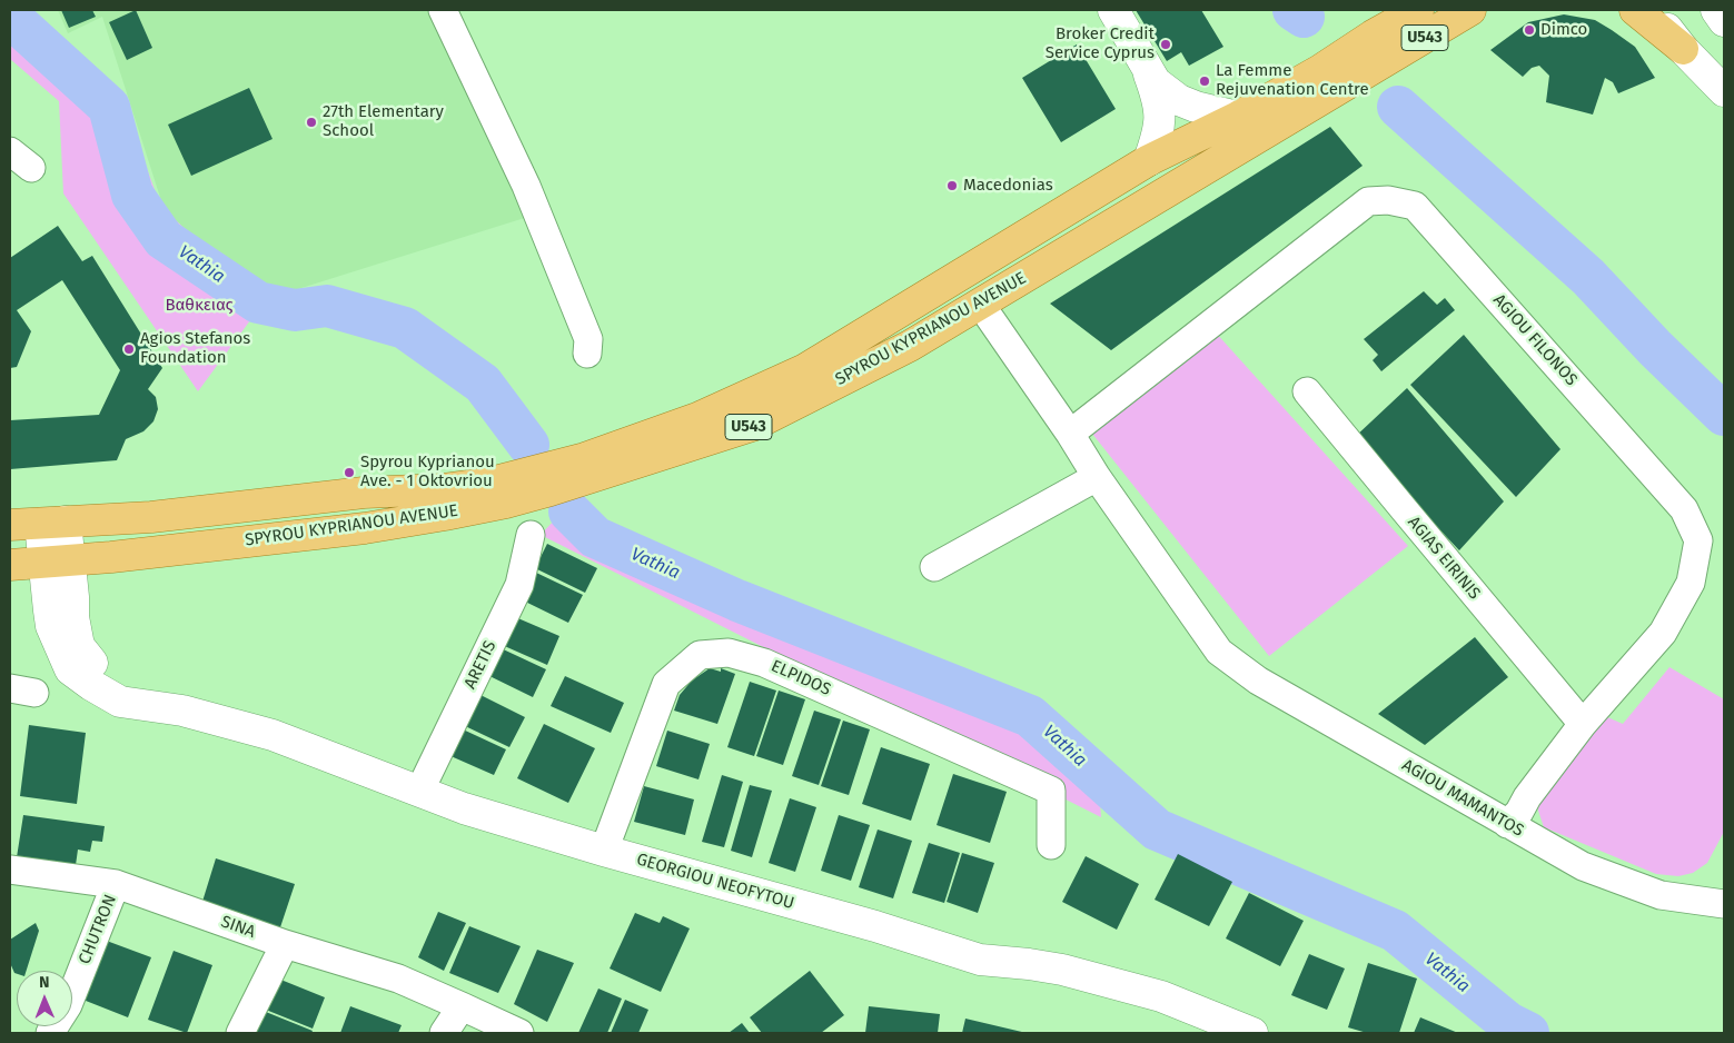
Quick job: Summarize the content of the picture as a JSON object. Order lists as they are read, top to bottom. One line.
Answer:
{"streets":{"main road":["U543","SPYROU KYPRIANOU AVENUE"],"street":["AGIOU FILONOS","AGIAS EIRINIS","ARETIS","ELPIDOS","AGIOU MAMANTOS","GEORGIOU NEOFYTOU","SINA","CHUTRON"]},"crossings":[["SPYROU KYPRIANOU AVENUE","AGIOU MAMANTOS"],["SPYROU KYPRIANOU AVENUE","GEORGIOU NEOFYTOU"],["AGIOU FILONOS","AGIAS EIRINIS"],["AGIOU FILONOS","AGIOU MAMANTOS"],["ARETIS","GEORGIOU NEOFYTOU"],["ELPIDOS","GEORGIOU NEOFYTOU"],["SINA","CHUTRON"]],"water":["Vathia"],"parks":["Βαθκειας"],"places":["Dimco","Broker Credit Service Cyprus","La Femme Rejuvenation Centre","27th Elementary School","Macedonias","Agios Stefanos Foundation","Spyrou Kyprianou Ave. - 1 Oktovriou"],"north":"top"}
